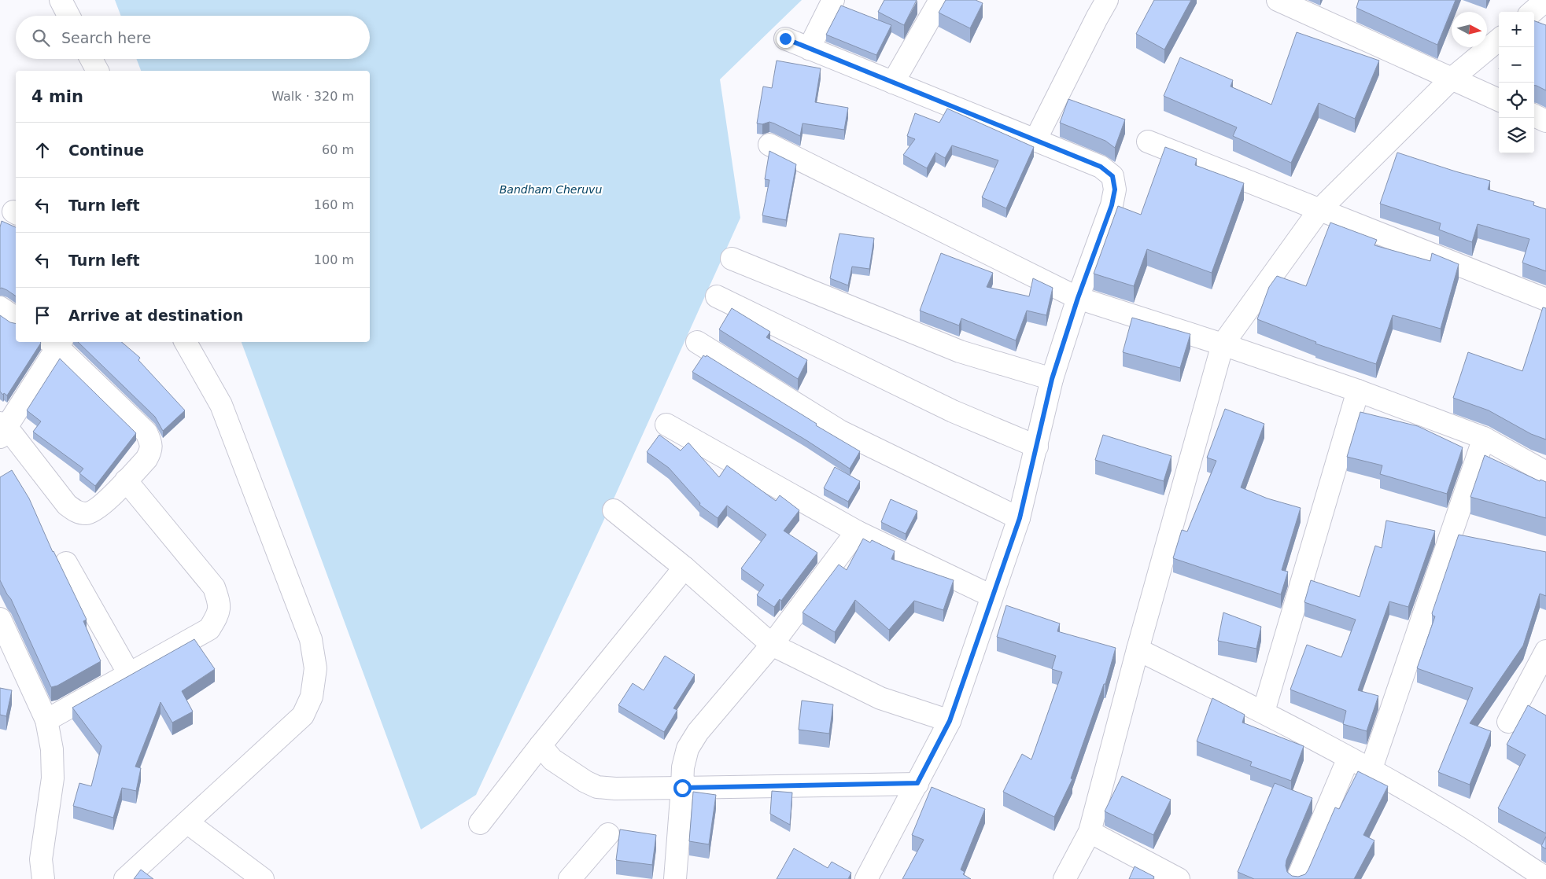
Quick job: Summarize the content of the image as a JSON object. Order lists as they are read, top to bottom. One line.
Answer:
{"water":["Bandham Cheruvu"],"north":"right","page":{"map_buttons":["+","−"],"search":"Search here","heading":["4 min","Walk · 320 m"],"list":[["Continue","60 m"],["Turn left","160 m"],["Turn left","100 m"],"Arrive at destination"]}}
